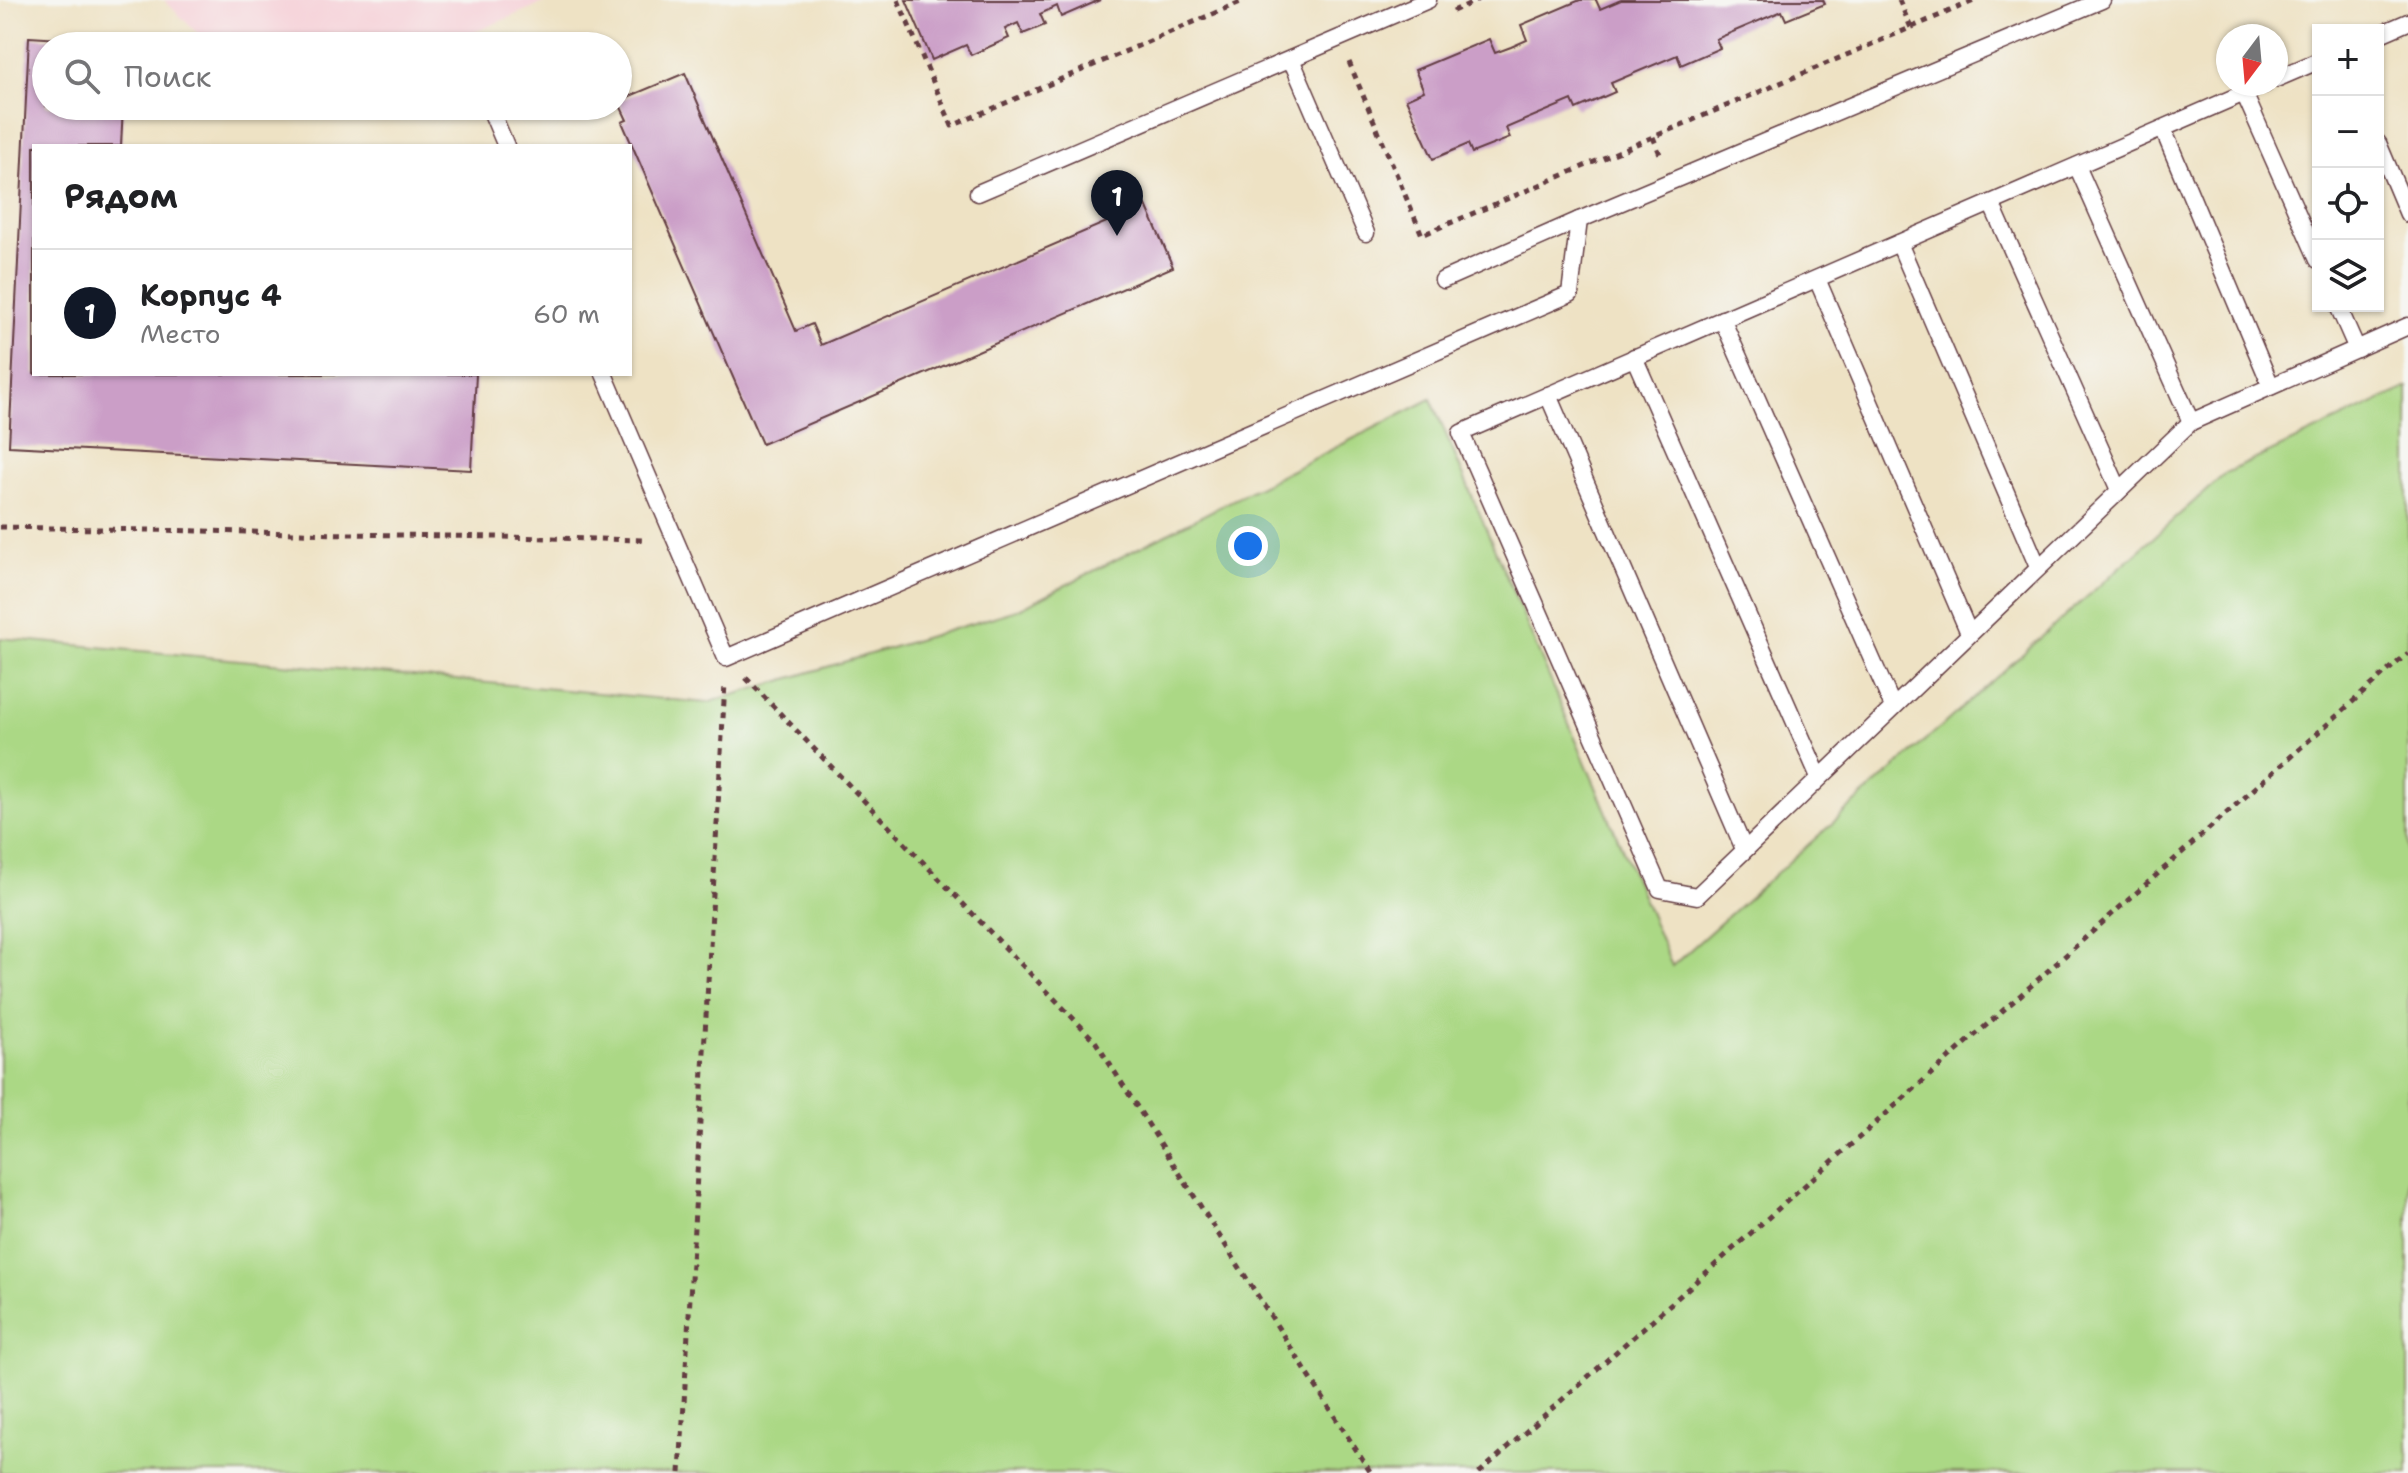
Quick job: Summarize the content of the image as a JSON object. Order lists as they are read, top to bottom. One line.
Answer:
{"north":"bottom","page":{"map_buttons":["+","−"],"search":"Поиск","heading":"Рядом","pins":"1","list":[{"mark":"1","name":"Корпус 4","note":"Место","value":"60 m"}]}}
